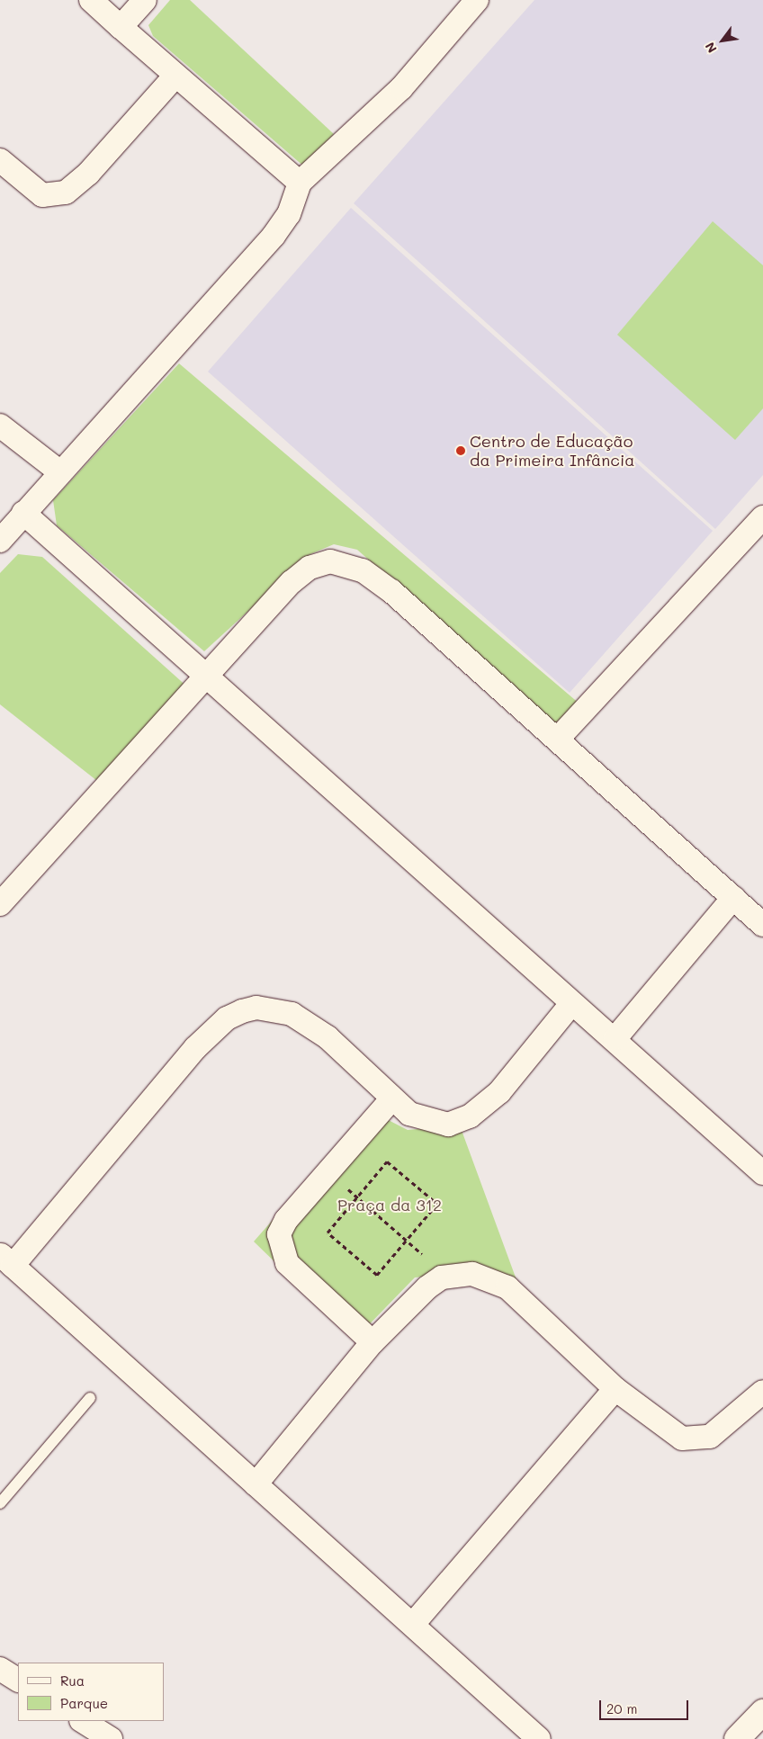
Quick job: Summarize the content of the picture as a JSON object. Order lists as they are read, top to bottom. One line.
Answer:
{"parks":["Praça da 312"],"places":["Centro de Educação da Primeira Infância"],"legend":["Rua","Parque"],"scale_bar":"20 m","north":"bottom left"}
